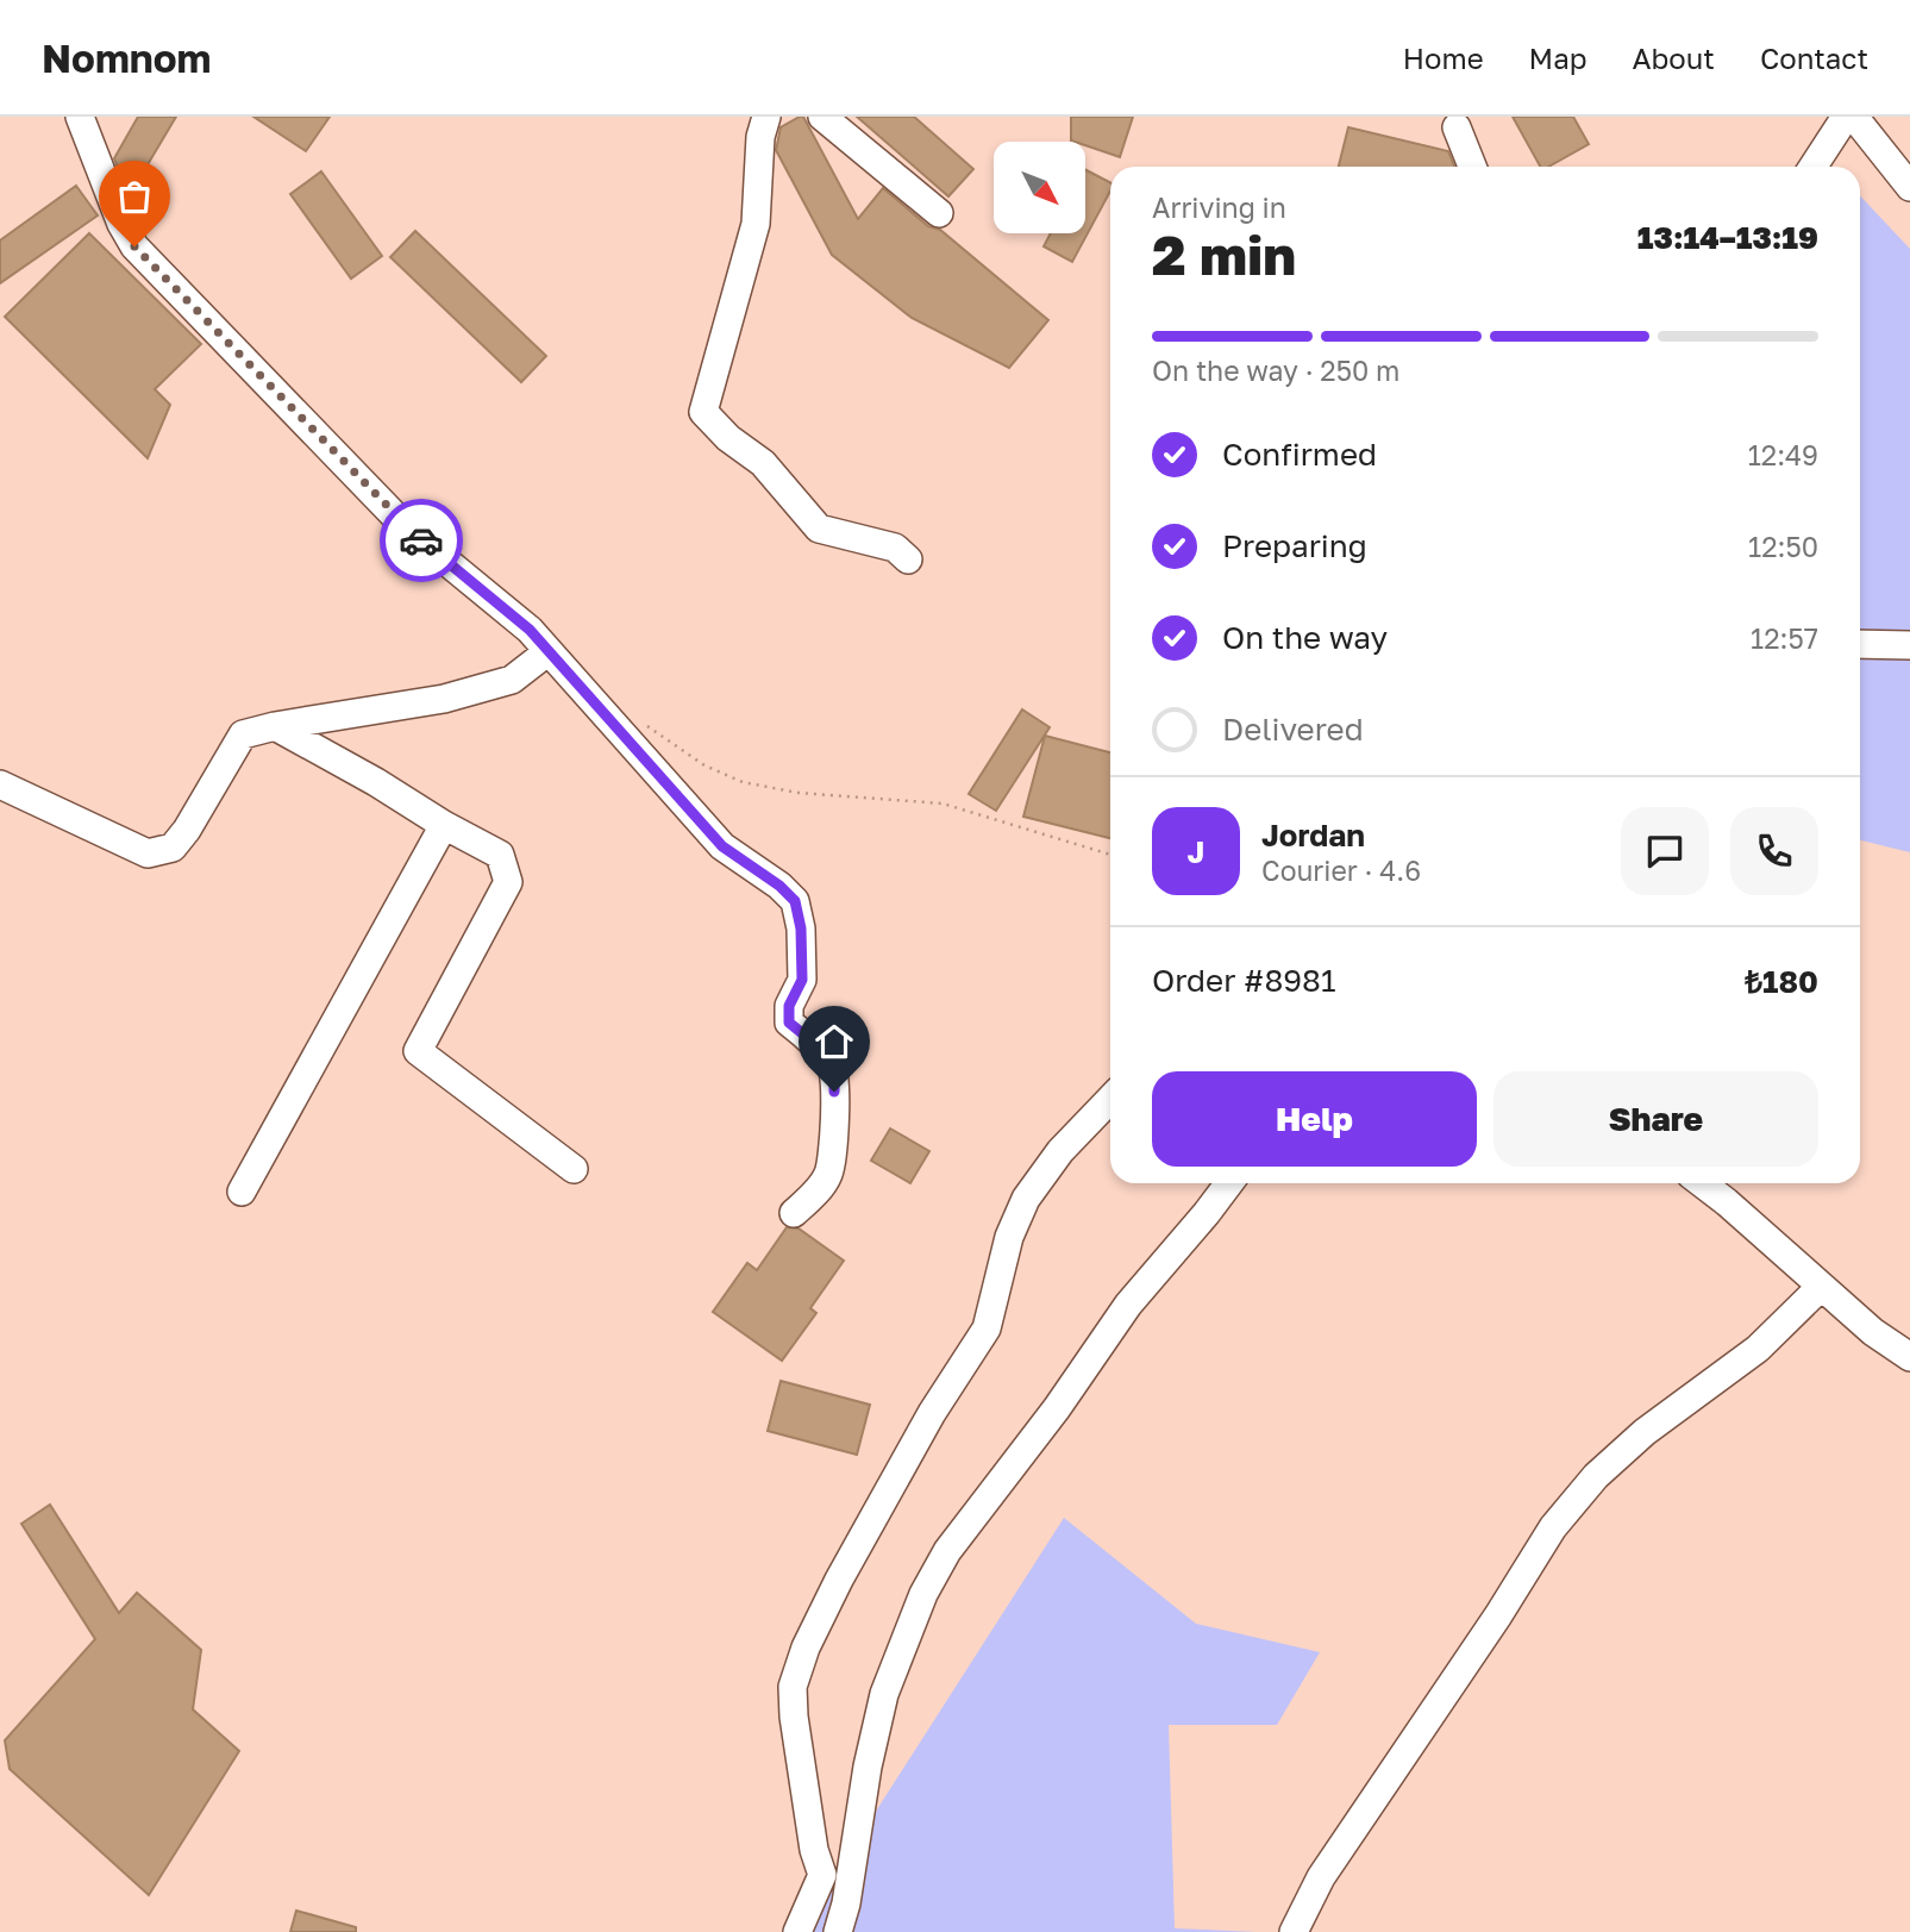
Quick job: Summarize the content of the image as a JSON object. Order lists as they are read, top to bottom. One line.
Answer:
{"north":"bottom right","page":{"header":"Nomnom","nav":["Home","Map","About","Contact"],"heading":["2 min","Arriving in","13:14–13:19"],"panel":["Jordan","Courier · 4.6","Order #8981","₺180"],"bar":"On the way · 250 m","list":[["Confirmed","12:49"],["Preparing","12:50"],["On the way","12:57"],"Delivered"],"round":"J","buttons":["Help","Share"]}}
